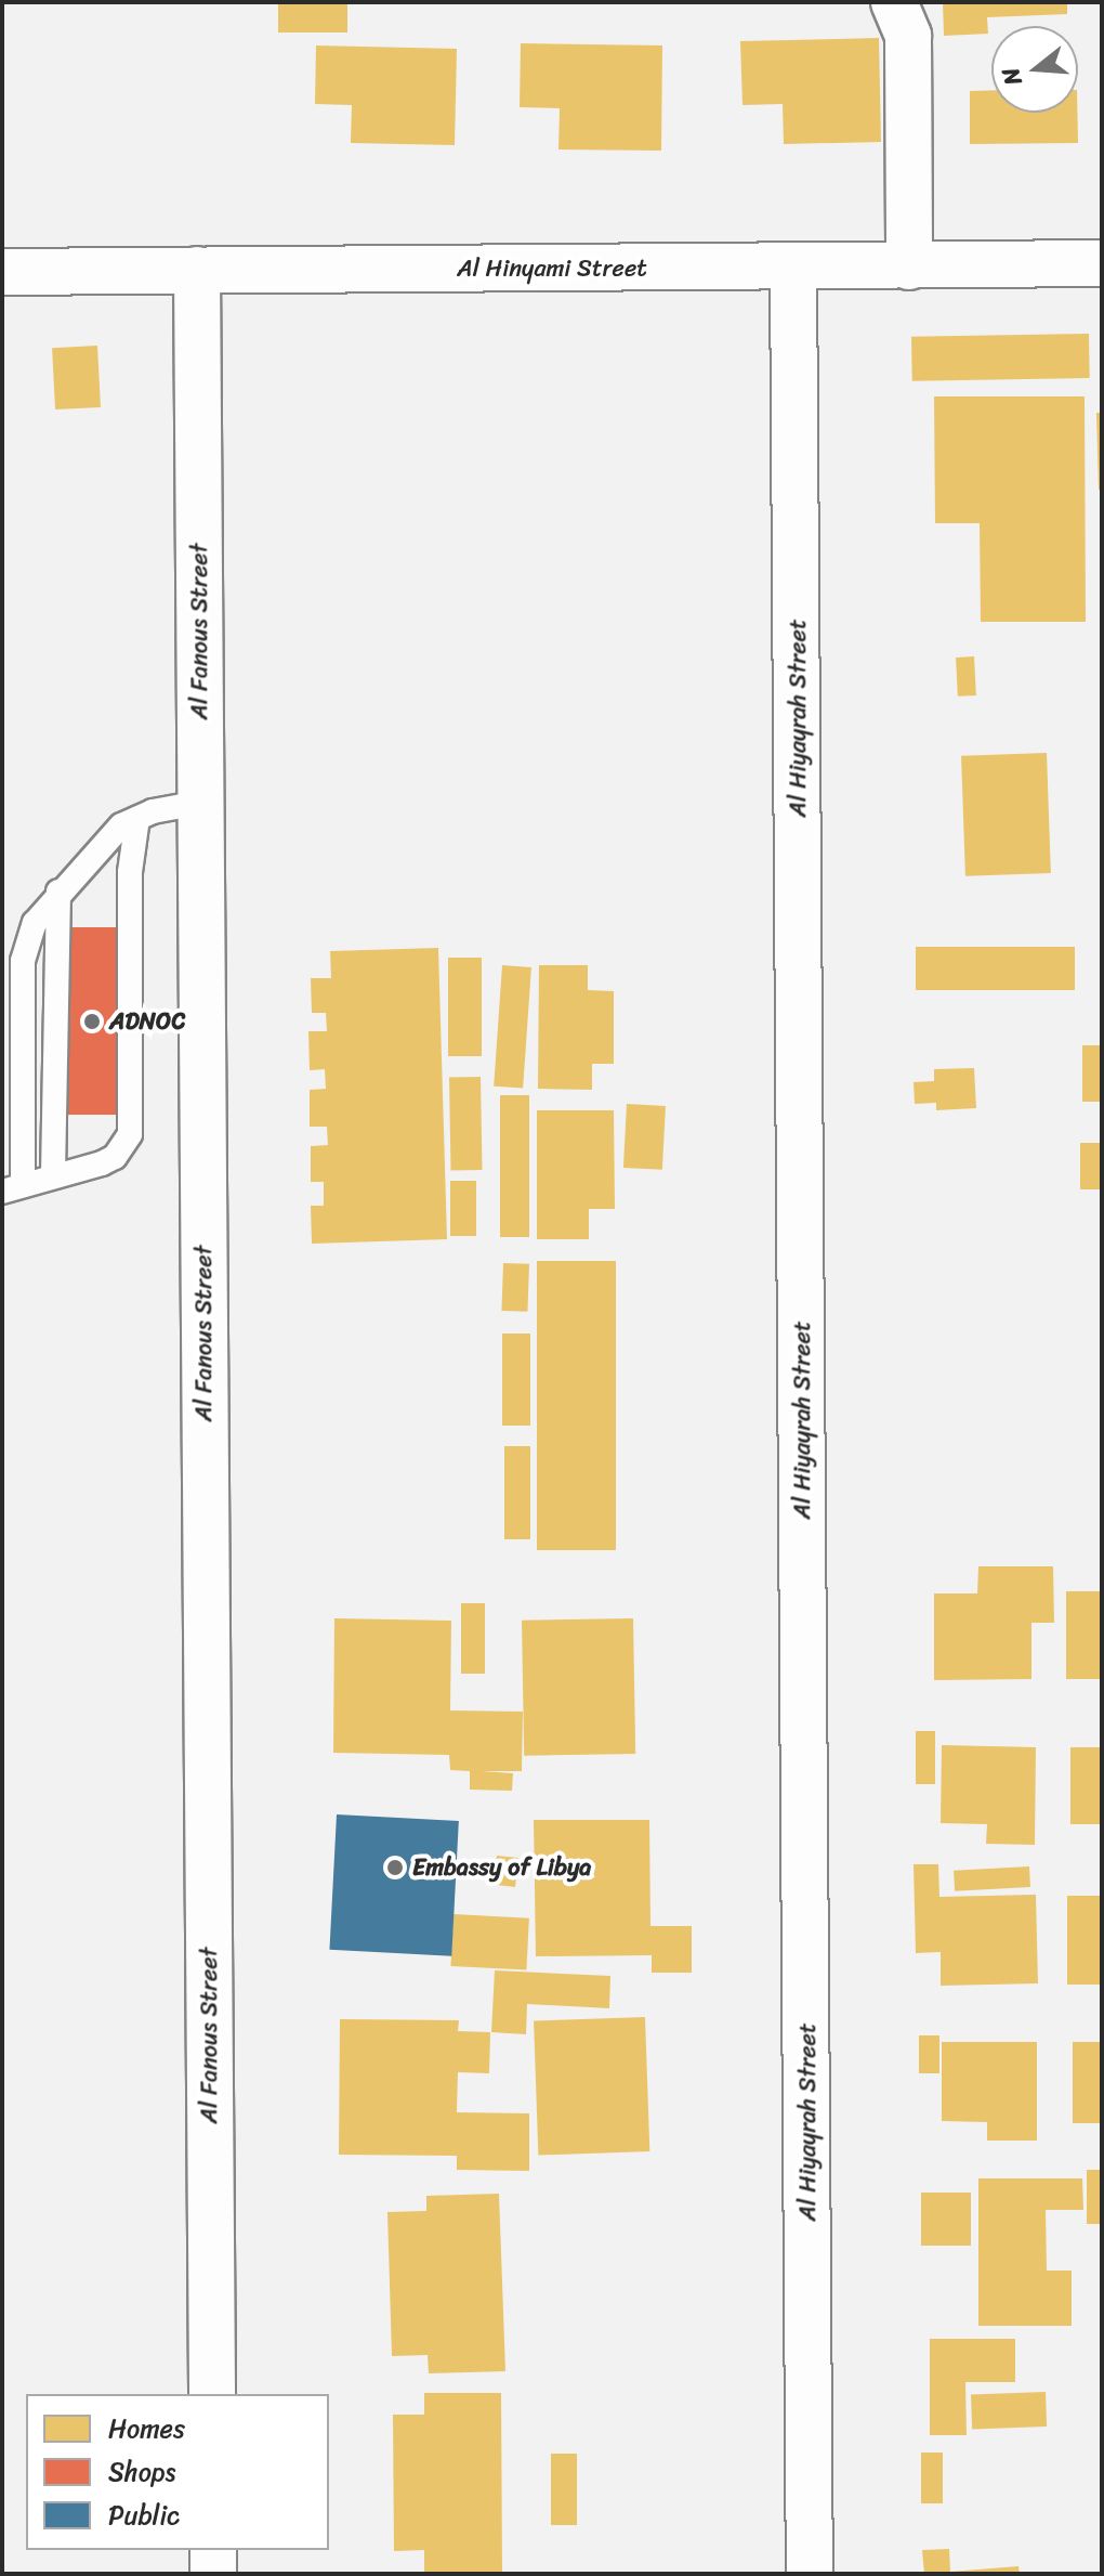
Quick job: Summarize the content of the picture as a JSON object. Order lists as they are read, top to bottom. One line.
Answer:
{"streets":{"street":["Al Hinyami Street","Al Fanous Street","Al Hiyayrah Street"]},"crossings":[["Al Hinyami Street","Al Fanous Street"],["Al Hinyami Street","Al Hiyayrah Street"]],"places":["ADNOC","Embassy of Libya"],"legend":["Homes","Shops","Public"],"north":"left"}
